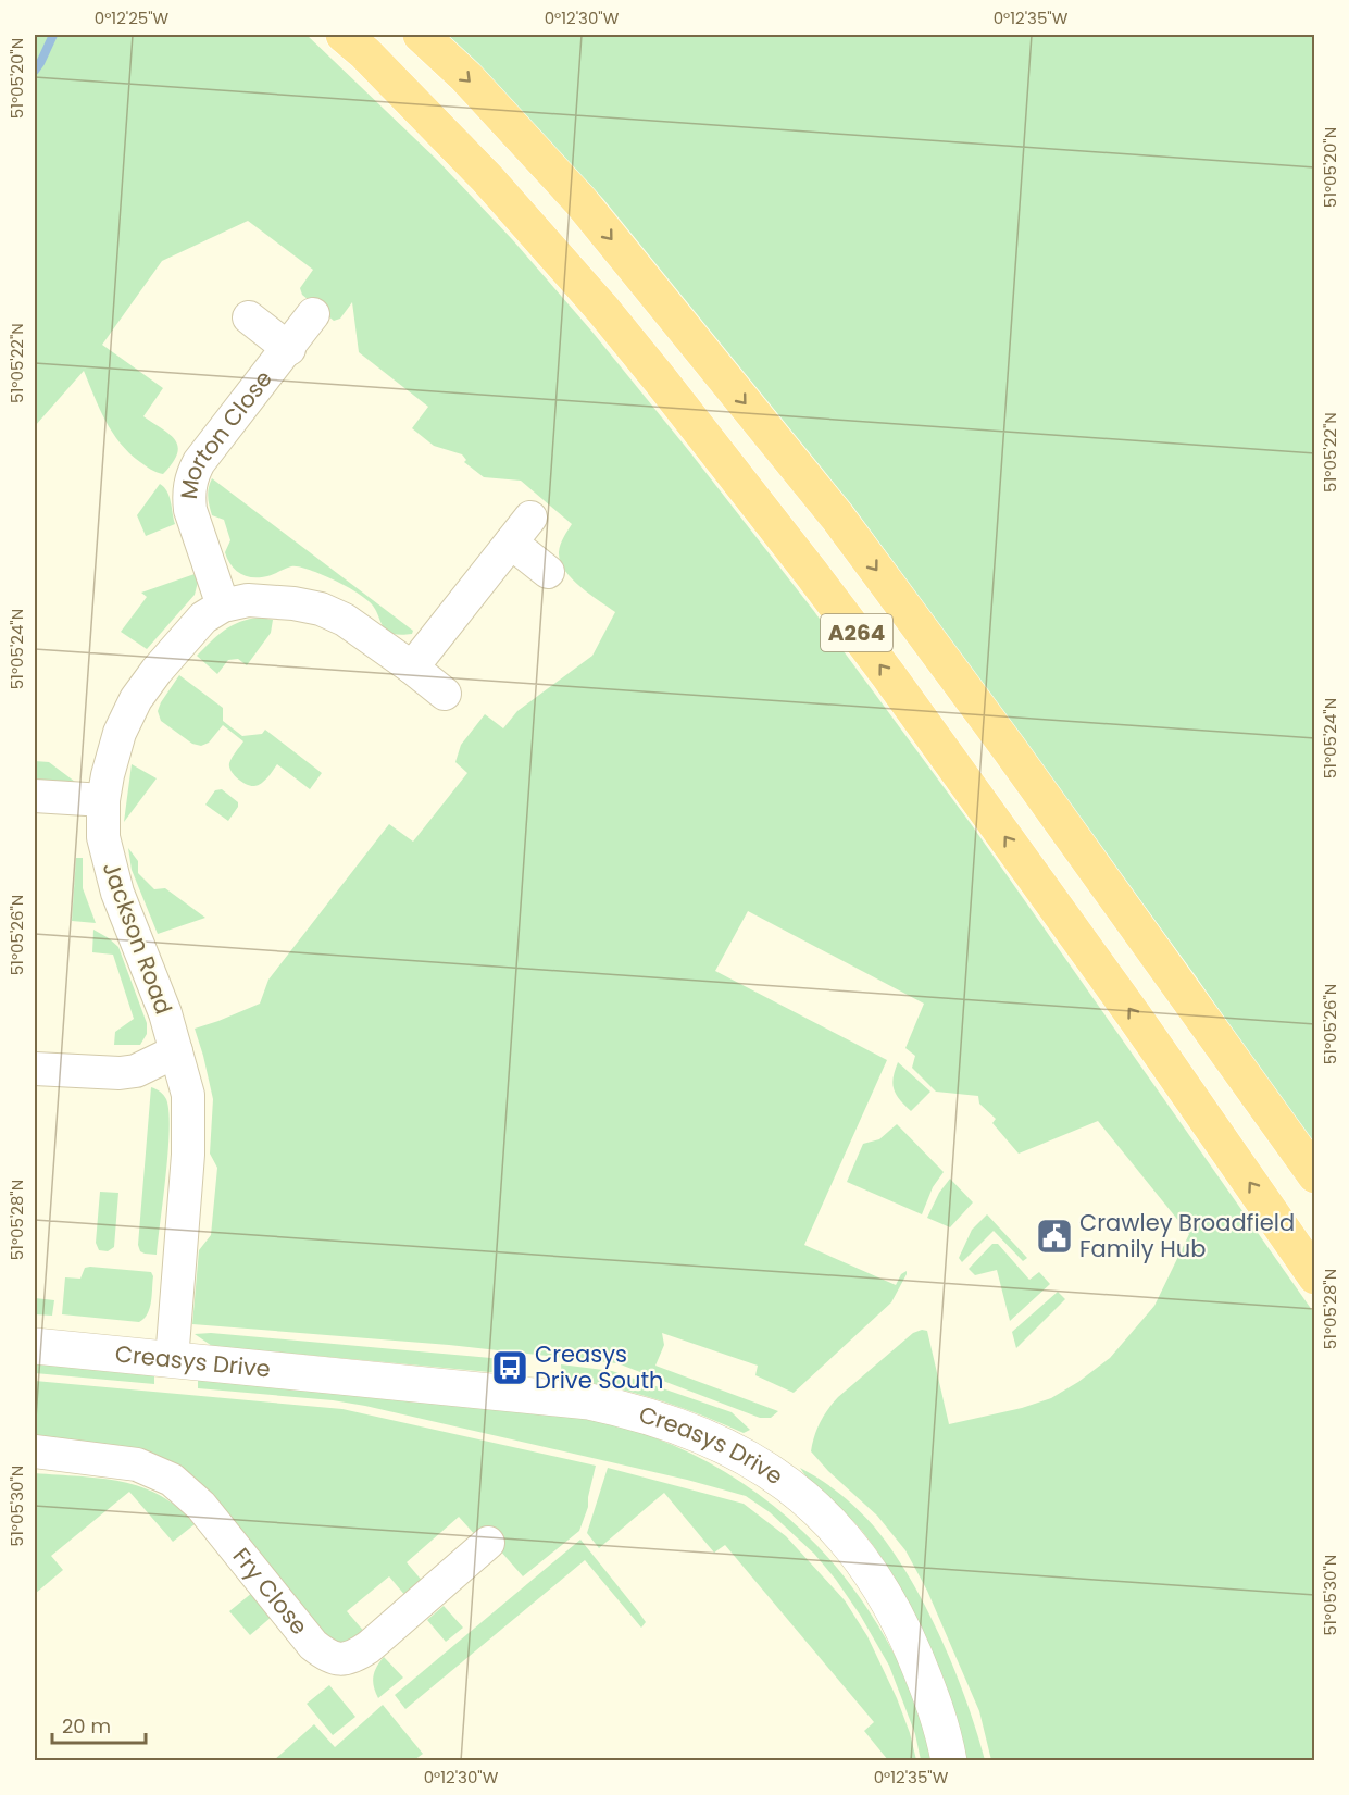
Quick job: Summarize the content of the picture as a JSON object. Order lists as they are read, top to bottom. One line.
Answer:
{"streets":{"highway":["A264"],"street":["Morton Close","Jackson Road","Creasys Drive","Fry Close"]},"crossings":[["Morton Close","Jackson Road"],["Jackson Road","Creasys Drive"]],"places":{"public building":["Crawley Broadfield Family Hub"],"bus stop":["Creasys Drive South"]},"scale_bar":"20 m","coordinates":["0°12'25\"W","0°12'30\"W","0°12'35\"W","51°05'20\"N","51°05'22\"N","51°05'24\"N","51°05'26\"N","51°05'28\"N","51°05'30\"N"]}
